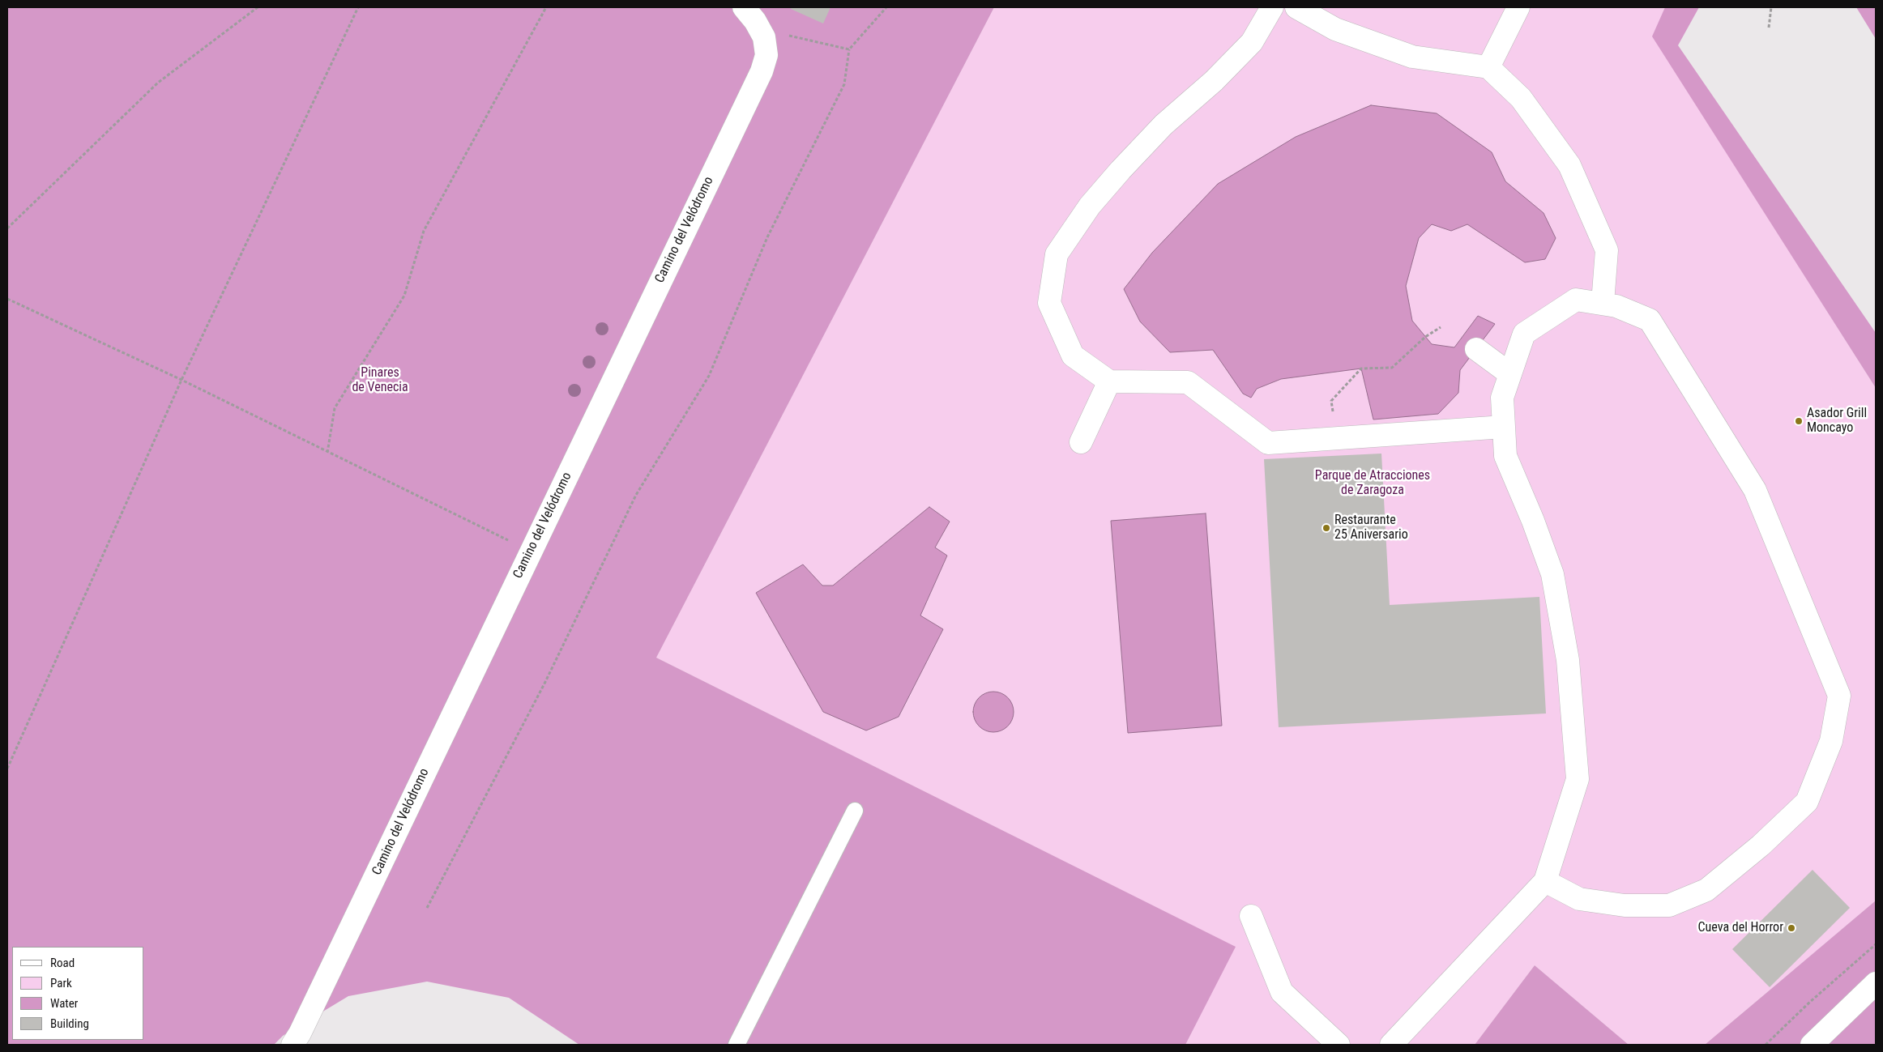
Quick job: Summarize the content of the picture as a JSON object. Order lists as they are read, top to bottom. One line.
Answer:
{"streets":{"street":["Camino del Velódromo"]},"parks":["Pinares de Venecia","Parque de Atracciones de Zaragoza"],"places":["Asador Grill Moncayo","Restaurante 25 Aniversario","Cueva del Horror"],"legend":["Road","Park","Water","Building"]}
